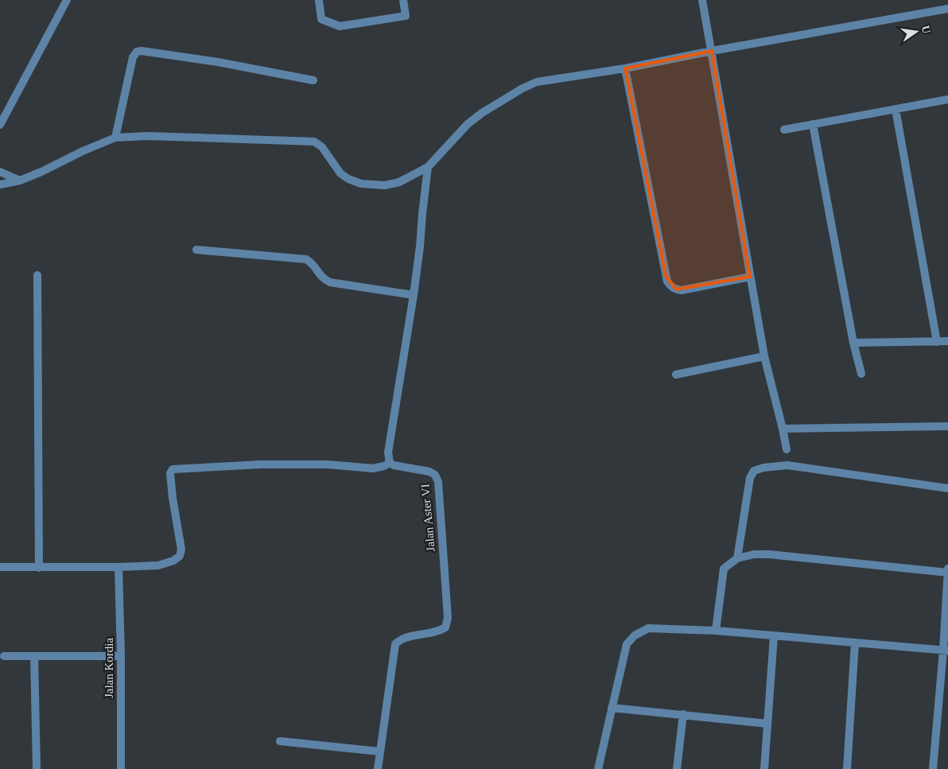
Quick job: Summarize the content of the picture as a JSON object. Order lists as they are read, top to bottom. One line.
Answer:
{"streets":{"street":["Jalan Aster VI","Jalan Kordia"]},"north":"right"}
